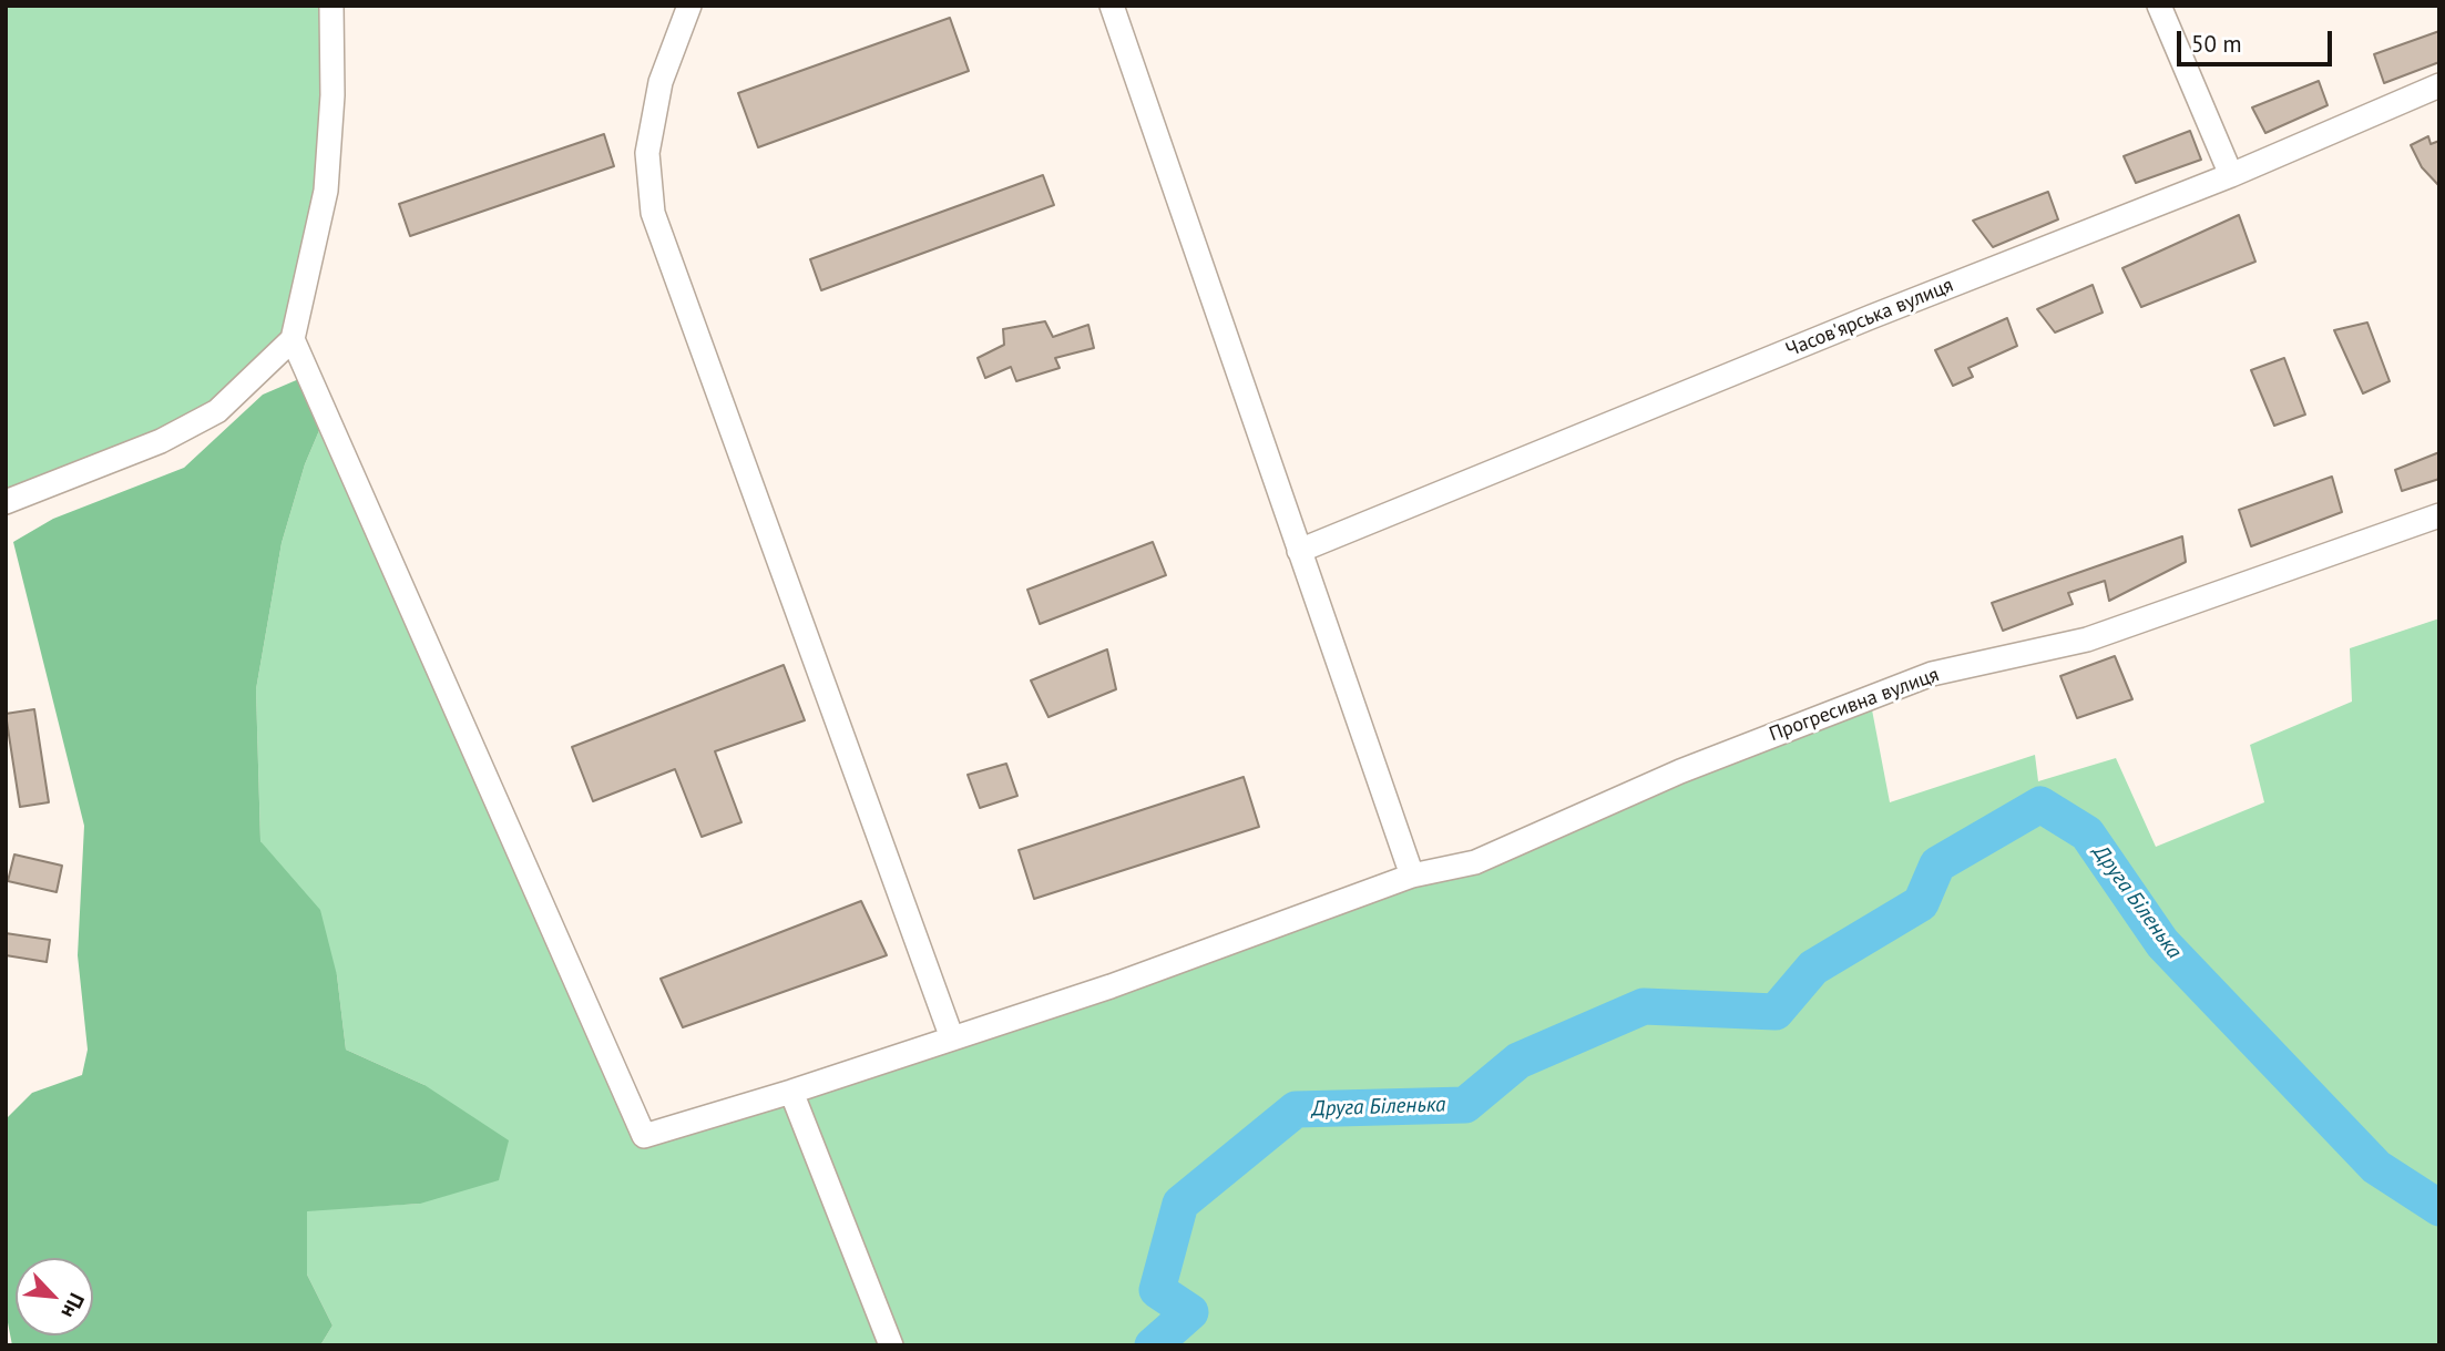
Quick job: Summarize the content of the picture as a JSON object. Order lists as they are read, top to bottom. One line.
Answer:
{"streets":{"street":["Часов'ярська вулиця","Прогресивна вулиця"]},"water":["Друга Біленька"],"scale_bar":"50 m","north":"bottom right"}
